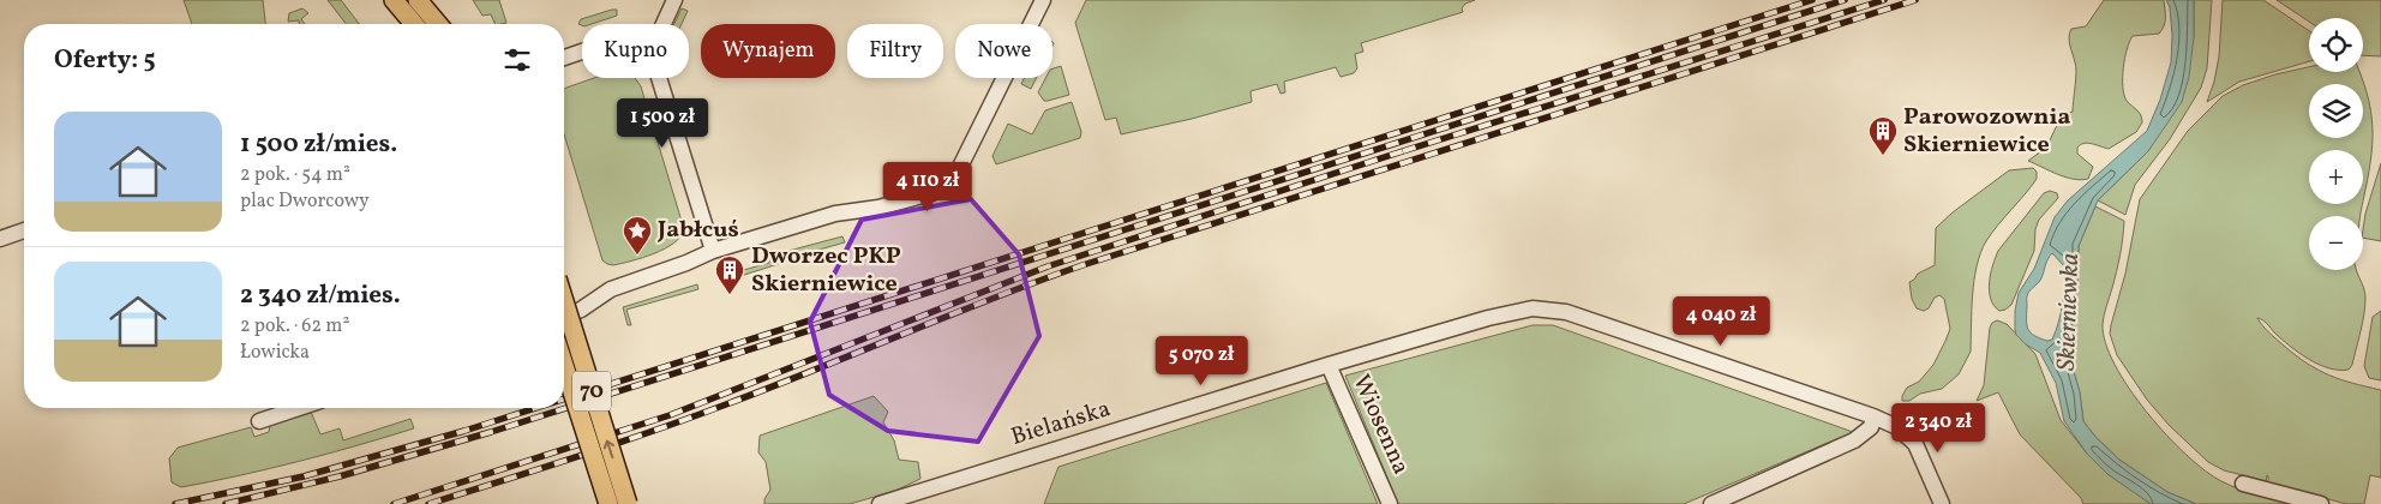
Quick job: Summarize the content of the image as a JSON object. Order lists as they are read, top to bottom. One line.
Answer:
{"streets":{"main road":["70"],"street":["Bielańska","Wiosenna"]},"crossings":[["Bielańska","Wiosenna"]],"water":["Skierniewka"],"places":{"building":["Parowozownia Skierniewice","Dworzec PKP Skierniewice"],"place":["Jabłcuś"]},"page":{"map_buttons":["+","−"],"chip":["Kupno","Wynajem","Filtry","Nowe"],"heading":"Oferty: 5","list":[{"name":"1 500 zł/mies.","note":"2 pok. · 54 m² · plac Dworcowy"},{"name":"2 340 zł/mies.","note":"2 pok. · 62 m² · Łowicka"}],"price":["1 500 zł","4 110 zł","4 040 zł","5 070 zł","2 340 zł"]}}
